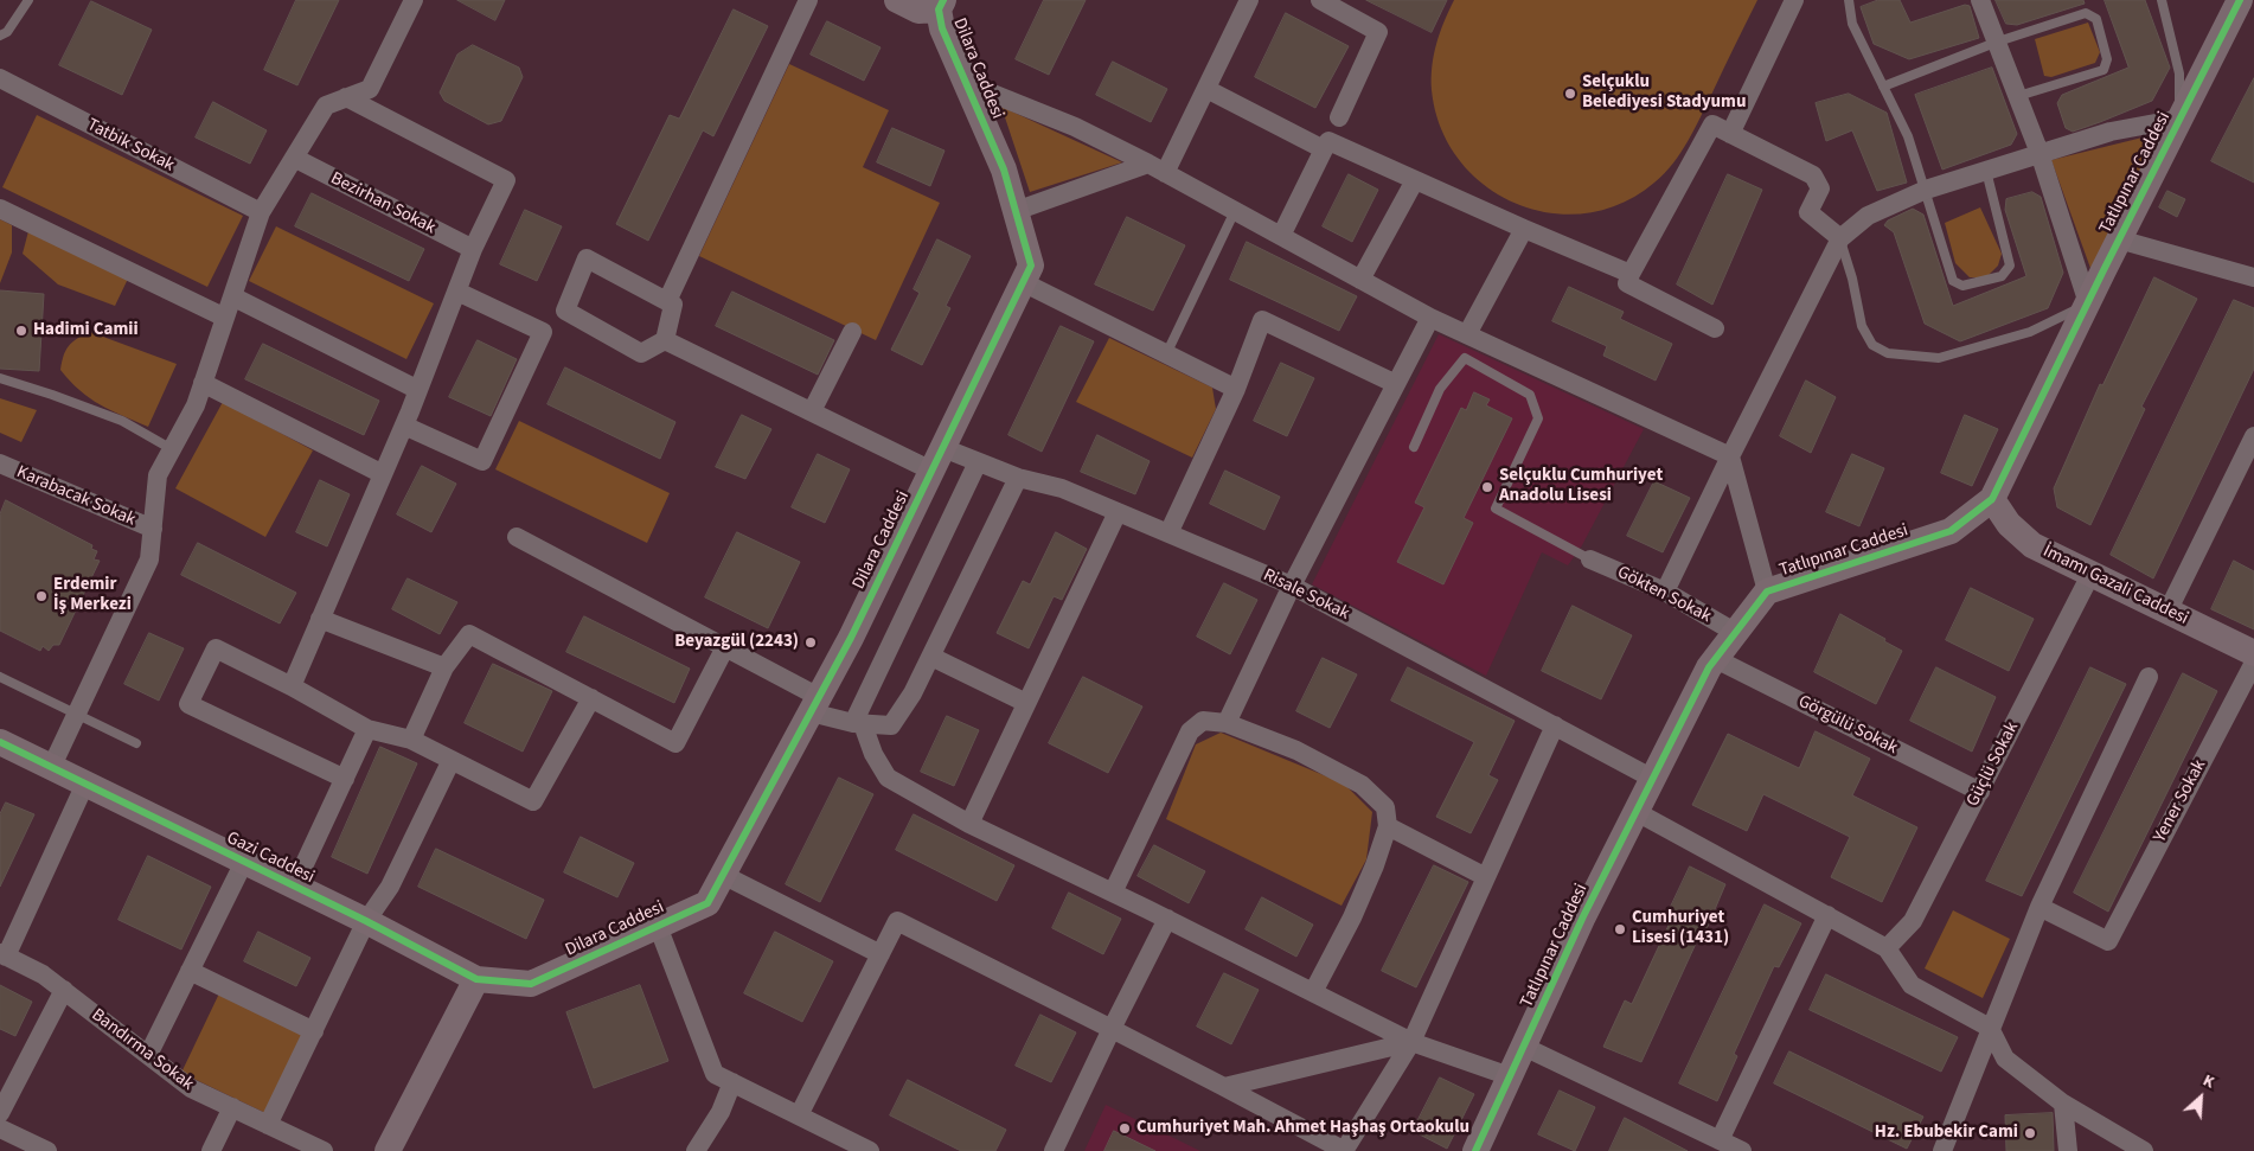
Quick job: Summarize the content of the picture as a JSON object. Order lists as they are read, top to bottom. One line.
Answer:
{"streets":{"street":["Dilara Caddesi","Tatbik Sokak","Tatlıpınar Caddesi","Bezirhan Sokak","Karabacak Sokak","İmamı Gazali Caddesi","Risale Sokak","Gökten Sokak","Görgülü Sokak","Güçlü Sokak","Yener Sokak","Gazi Caddesi","Bandırma Sokak"]},"crossings":[["Dilara Caddesi","Risale Sokak"],["Dilara Caddesi","Gazi Caddesi"],["Tatlıpınar Caddesi","İmamı Gazali Caddesi"],["Tatlıpınar Caddesi","Risale Sokak"],["Tatlıpınar Caddesi","Gökten Sokak"],["Tatlıpınar Caddesi","Görgülü Sokak"],["İmamı Gazali Caddesi","Güçlü Sokak"],["Görgülü Sokak","Güçlü Sokak"]],"places":["Selçuklu Belediyesi Stadyumu","Hadimi Camii","Selçuklu Cumhuriyet Anadolu Lisesi","Erdemir İş Merkezi","Beyazgül (2243)","Cumhuriyet Lisesi (1431)","Cumhuriyet Mah. Ahmet Haşhaş Ortaokulu","Hz. Ebubekir Cami"],"north":"top right"}
